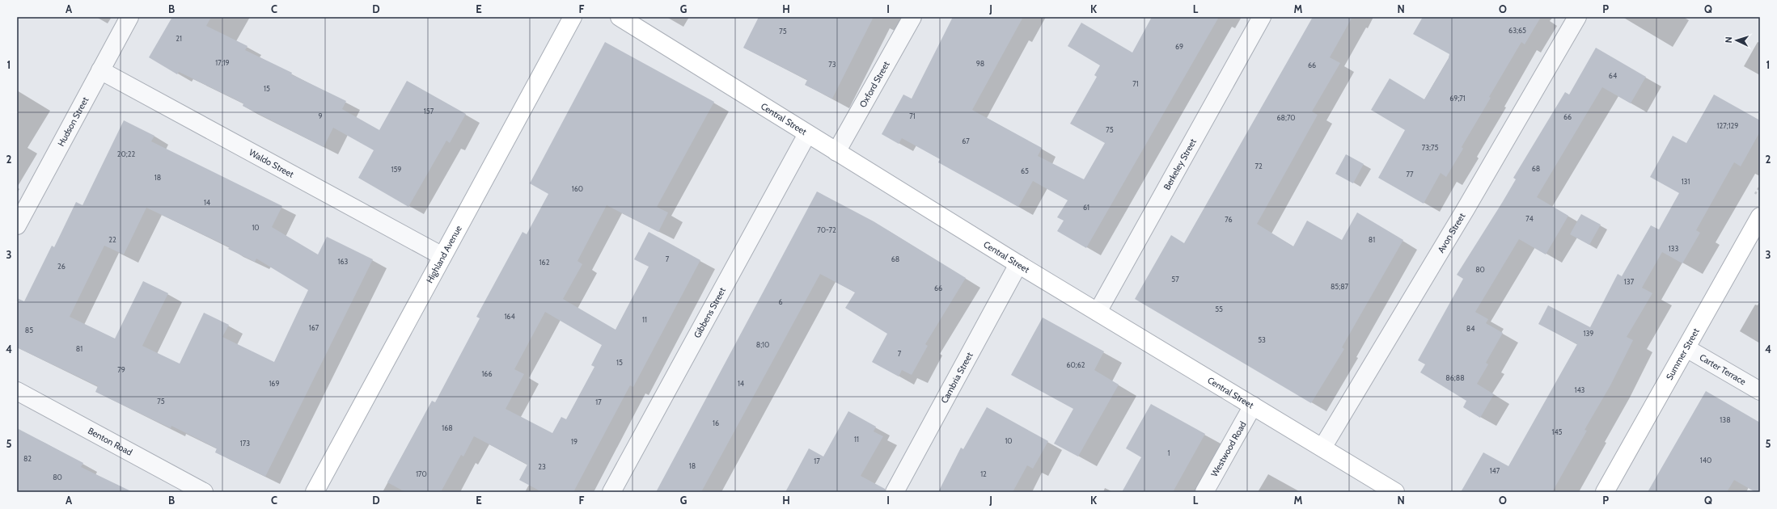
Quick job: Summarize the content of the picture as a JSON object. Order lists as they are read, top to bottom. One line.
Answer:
{"streets":{"street":["Oxford Street","Central Street","Hudson Street","Waldo Street","Berkeley Street","Avon Street","Highland Avenue","Gibbens Street","Summer Street","Carter Terrace","Cambria Street","Benton Road","Westwood Road"]},"crossings":[["Oxford Street","Central Street"],["Central Street","Berkeley Street"],["Central Street","Avon Street"],["Central Street","Gibbens Street"],["Central Street","Cambria Street"],["Central Street","Westwood Road"],["Hudson Street","Waldo Street"],["Waldo Street","Highland Avenue"],["Summer Street","Carter Terrace"]],"house_numbers":["63;65","75","21","69","17;19","98","73","66","64","71","15","69;71","157","9","71","66","68;70","127;129","75","67","73;75","20;22","72","68","159","65","77","18","131","160","14","61","74","76","10","70-72","22","81","133","7","68","163","162","26","80","57","137","85;87","66","6","55","164","11","167","84","85","139","53","8;10","81","7","15","60;62","79","166","86;88","169","14","143","75","17","138","16","168","145","11","10","19","173","1","82","140","17","18","23","147","170","12","80"],"north":"left","grid":{"columns":["A","B","C","D","E","F","G","H","I","J","K","L","M","N","O","P","Q"],"rows":["1","2","3","4","5"]}}
